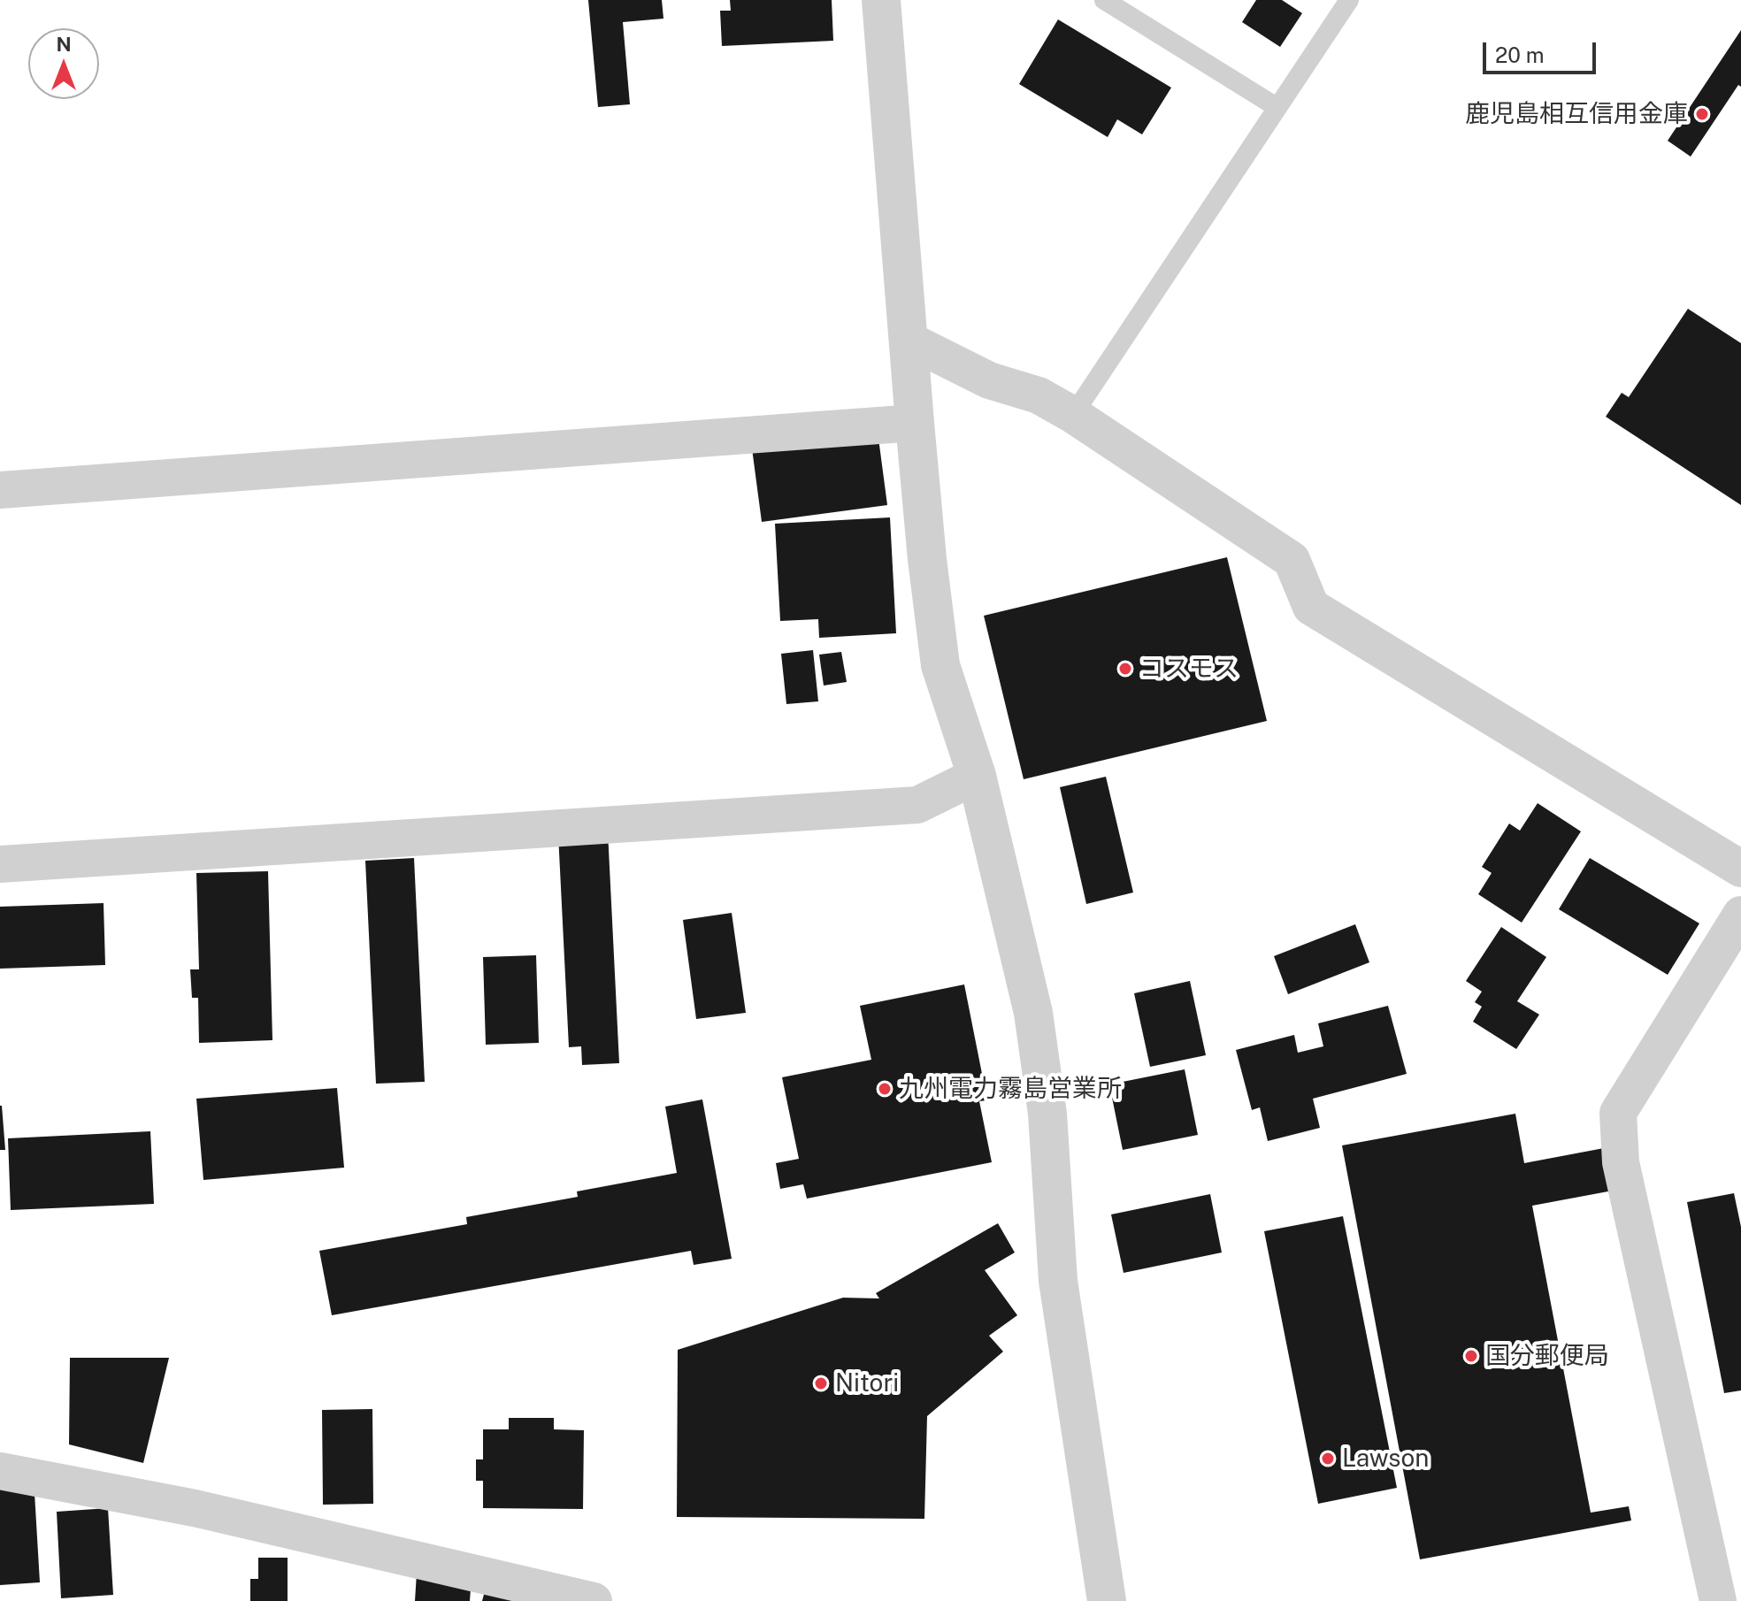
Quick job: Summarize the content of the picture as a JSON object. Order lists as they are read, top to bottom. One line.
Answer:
{"places":["鹿児島相互信用金庫","コスモス","九州電力霧島営業所","国分郵便局","Nitori","Lawson"],"scale_bar":"20 m","north":"top"}
